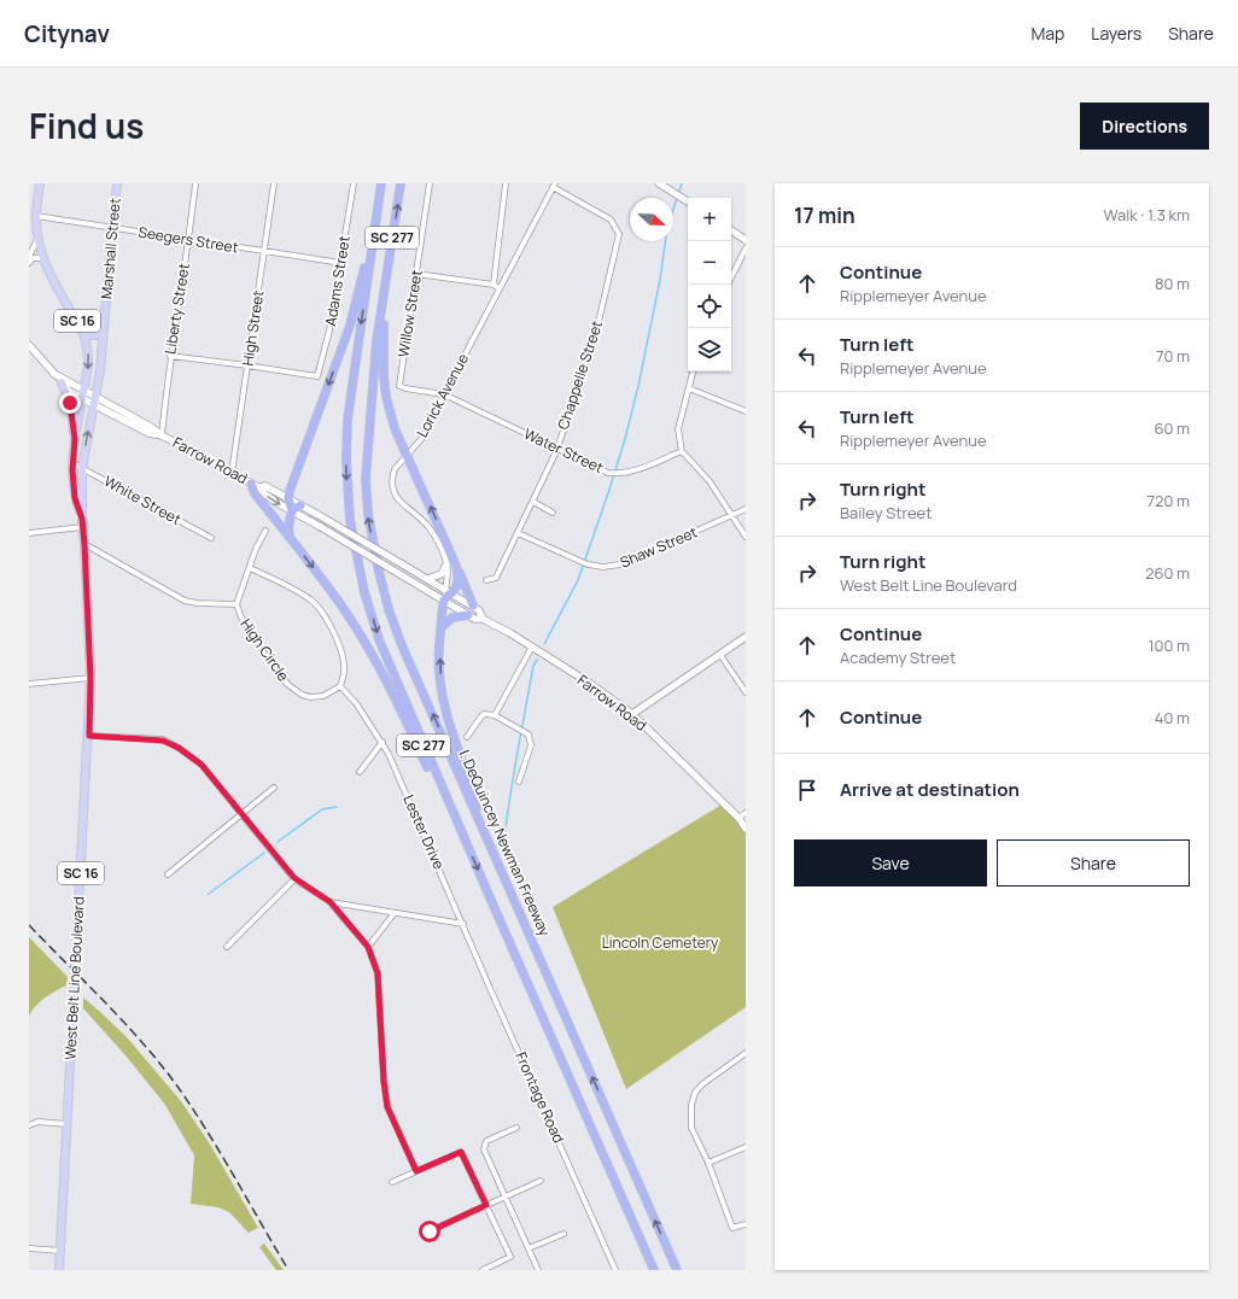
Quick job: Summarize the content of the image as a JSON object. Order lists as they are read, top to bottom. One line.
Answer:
{"streets":{"highway":["SC 277","I. DeQuincey Newman Freeway"],"main road":["Marshall Street","SC 16","Farrow Road","West Belt Line Boulevard"],"street":["Seegers Street","Adams Street","Liberty Street","Willow Street","High Street","Chappelle Street","Lorick Avenue","Water Street","White Street","Shaw Street","High Circle","Lester Drive","Frontage Road"]},"crossings":[["Seegers Street","Marshall Street"],["Seegers Street","Adams Street"],["Seegers Street","Liberty Street"],["Seegers Street","SC 16"],["Seegers Street","High Street"],["Marshall Street","West Belt Line Boulevard"],["Adams Street","High Street"],["Liberty Street","Farrow Road"],["Willow Street","Water Street"],["SC 16","Farrow Road"],["SC 16","White Street"],["SC 16","West Belt Line Boulevard"],["High Street","Farrow Road"],["Chappelle Street","Lorick Avenue"],["Chappelle Street","Water Street"],["Chappelle Street","Shaw Street"],["Lorick Avenue","Water Street"],["Lorick Avenue","Farrow Road"],["Farrow Road","West Belt Line Boulevard"],["White Street","West Belt Line Boulevard"],["Lester Drive","Frontage Road"]],"parks":["Lincoln Cemetery"],"north":"bottom right","page":{"header":"Citynav","nav":["Map","Layers","Share"],"title":"Find us","buttons":["Directions",["Save","Share"]],"heading":["17 min","Walk · 1.3 km"],"map_buttons":["+","−"],"list":[["Continue","Ripplemeyer Avenue","80 m"],["Turn left","Ripplemeyer Avenue","70 m"],["Turn left","Ripplemeyer Avenue","60 m"],["Turn right","Bailey Street","720 m"],["Turn right","West Belt Line Boulevard","260 m"],["Continue","Academy Street","100 m"],["Continue","40 m"],"Arrive at destination"]}}
